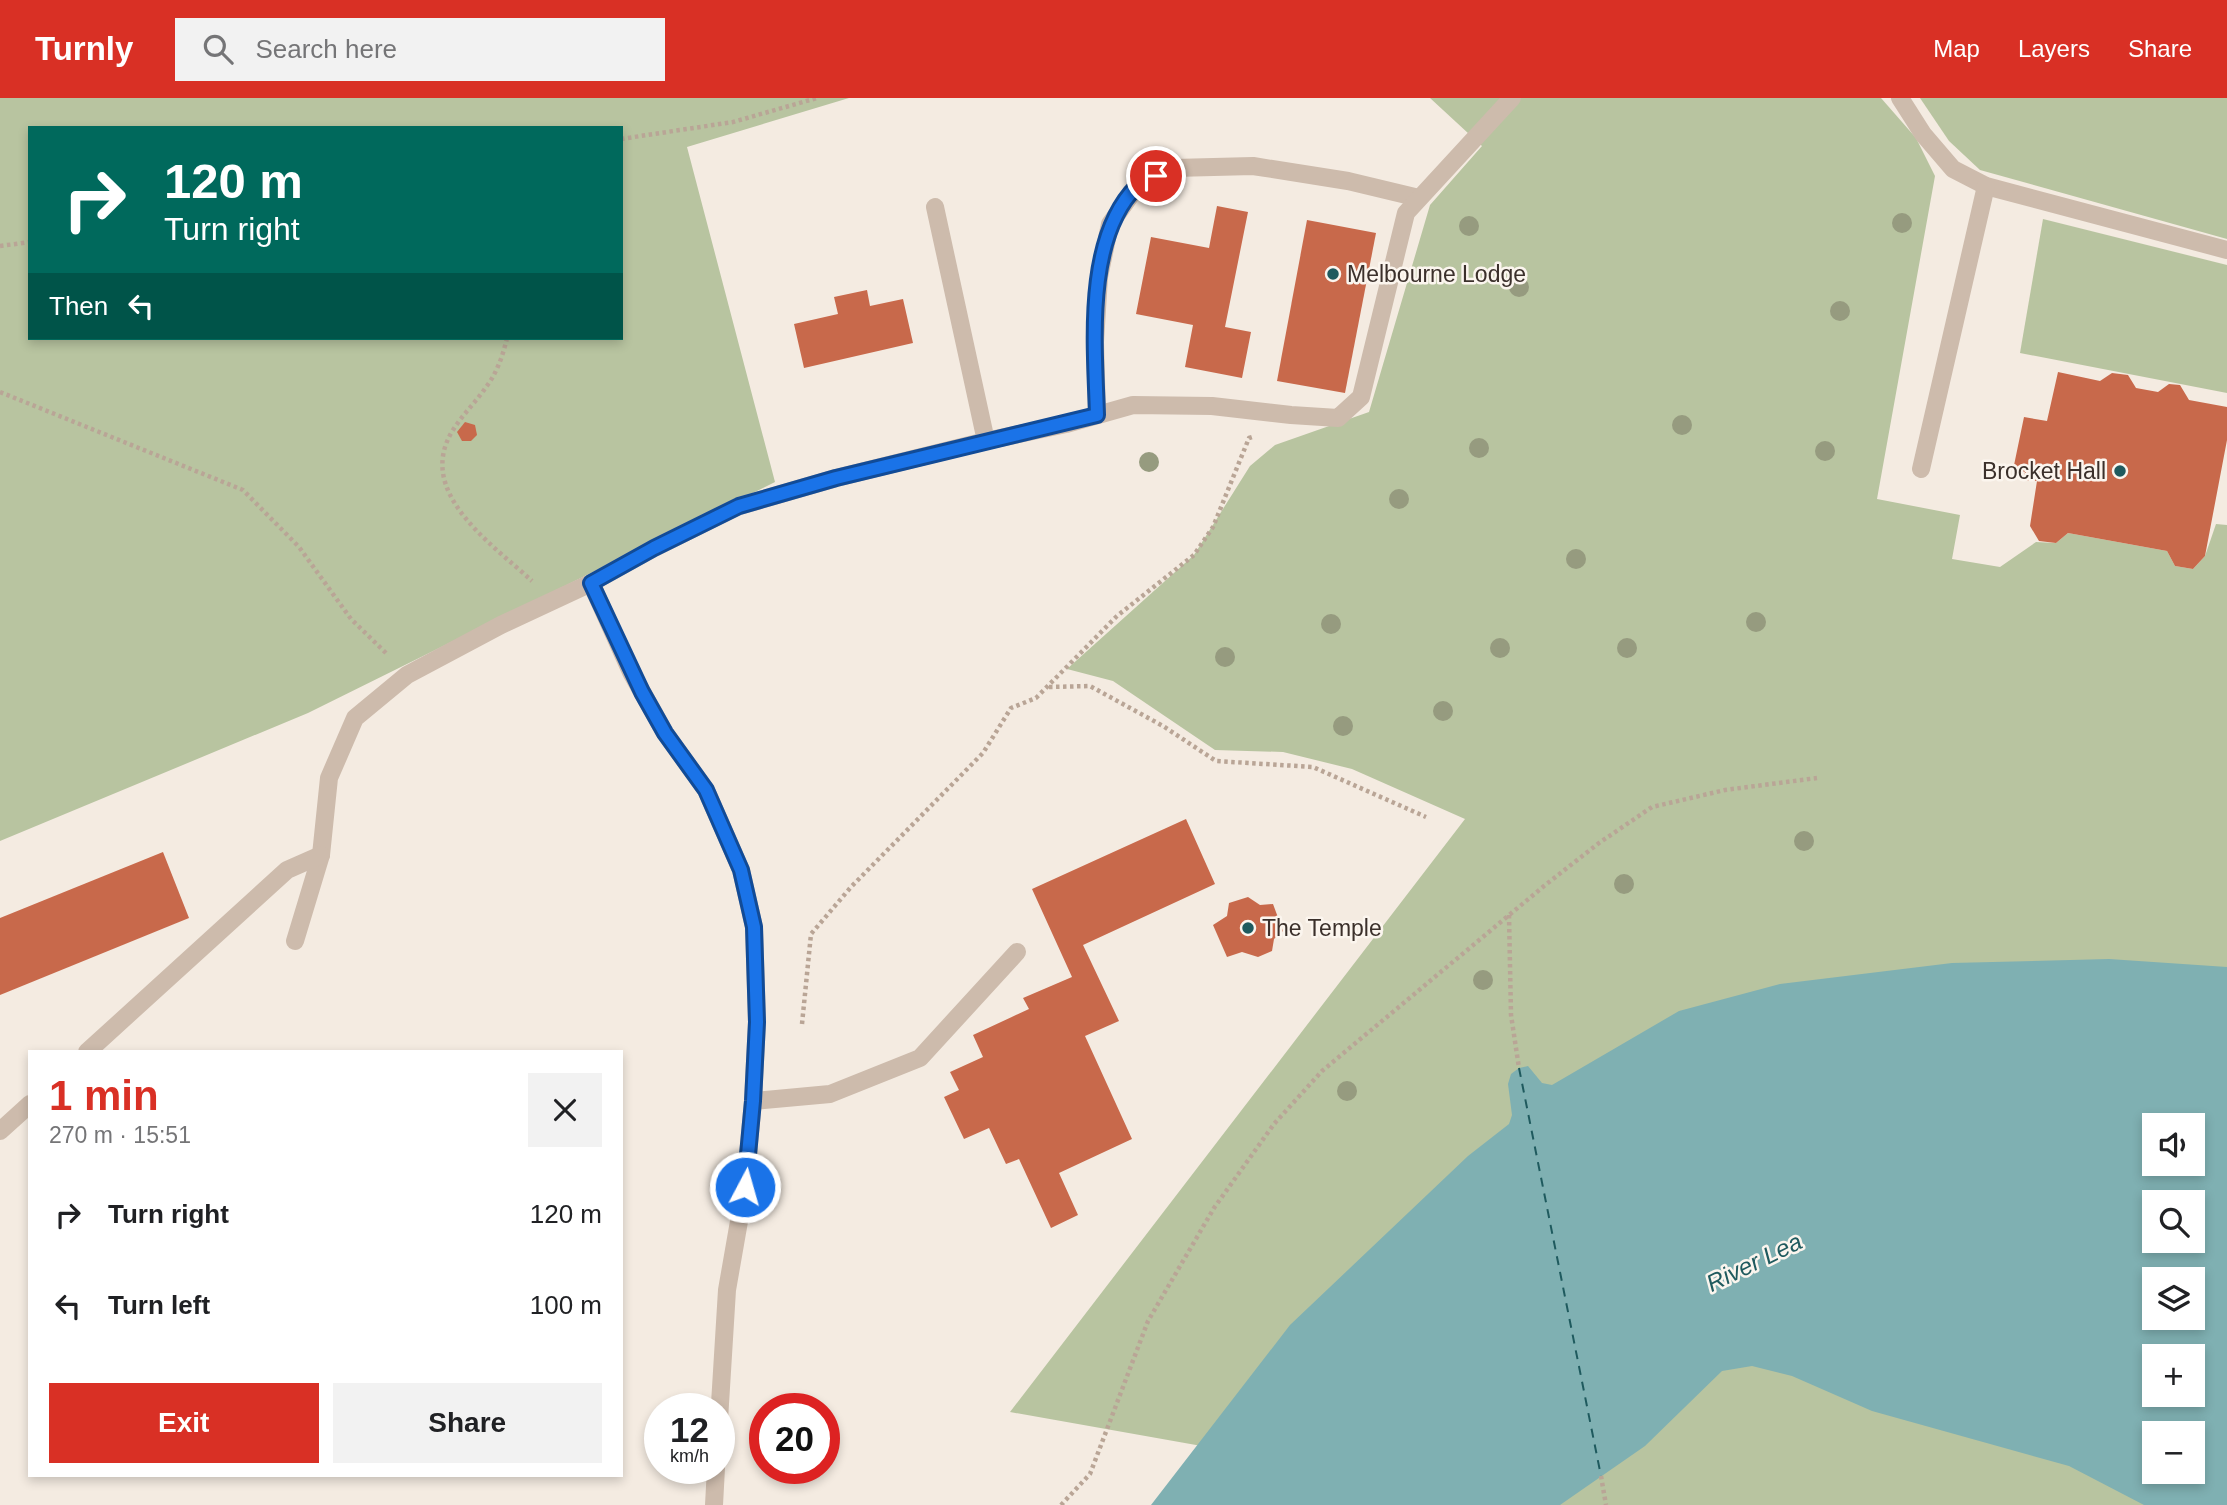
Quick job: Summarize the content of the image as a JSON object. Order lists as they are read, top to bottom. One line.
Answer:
{"water":["River Lea"],"places":["Melbourne Lodge","Brocket Hall","The Temple"],"page":{"header":"Turnly","search":"Search here","nav":["Map","Layers","Share"],"turn":["120 m","Turn right"],"then":"Then","heading":["1 min","270 m · 15:51"],"map_buttons":["+","−"],"list":[{"name":"Turn right","value":"120 m"},{"name":"Turn left","value":"100 m"}],"buttons":["Exit","Share"],"speed":"12 km/h","limit":"20"}}
